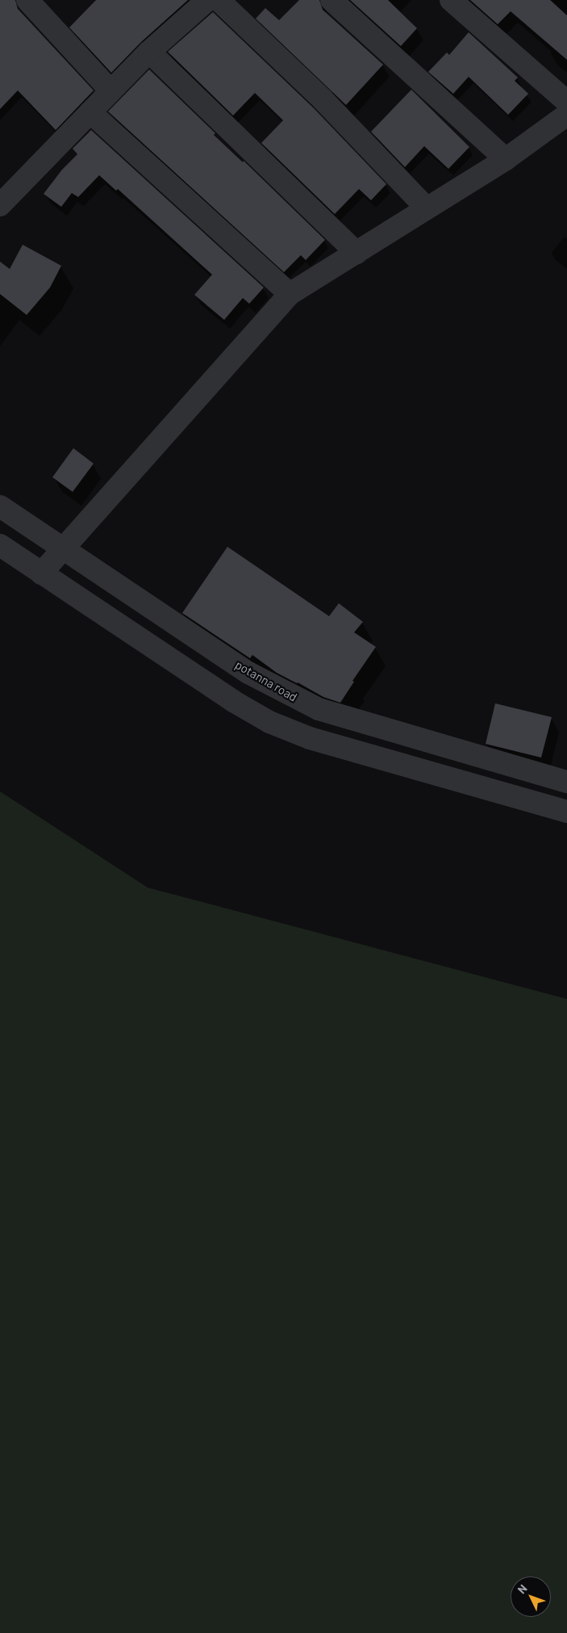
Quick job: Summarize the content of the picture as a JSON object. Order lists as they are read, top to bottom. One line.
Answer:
{"streets":{"street":["potanna road"]},"north":"top left"}
